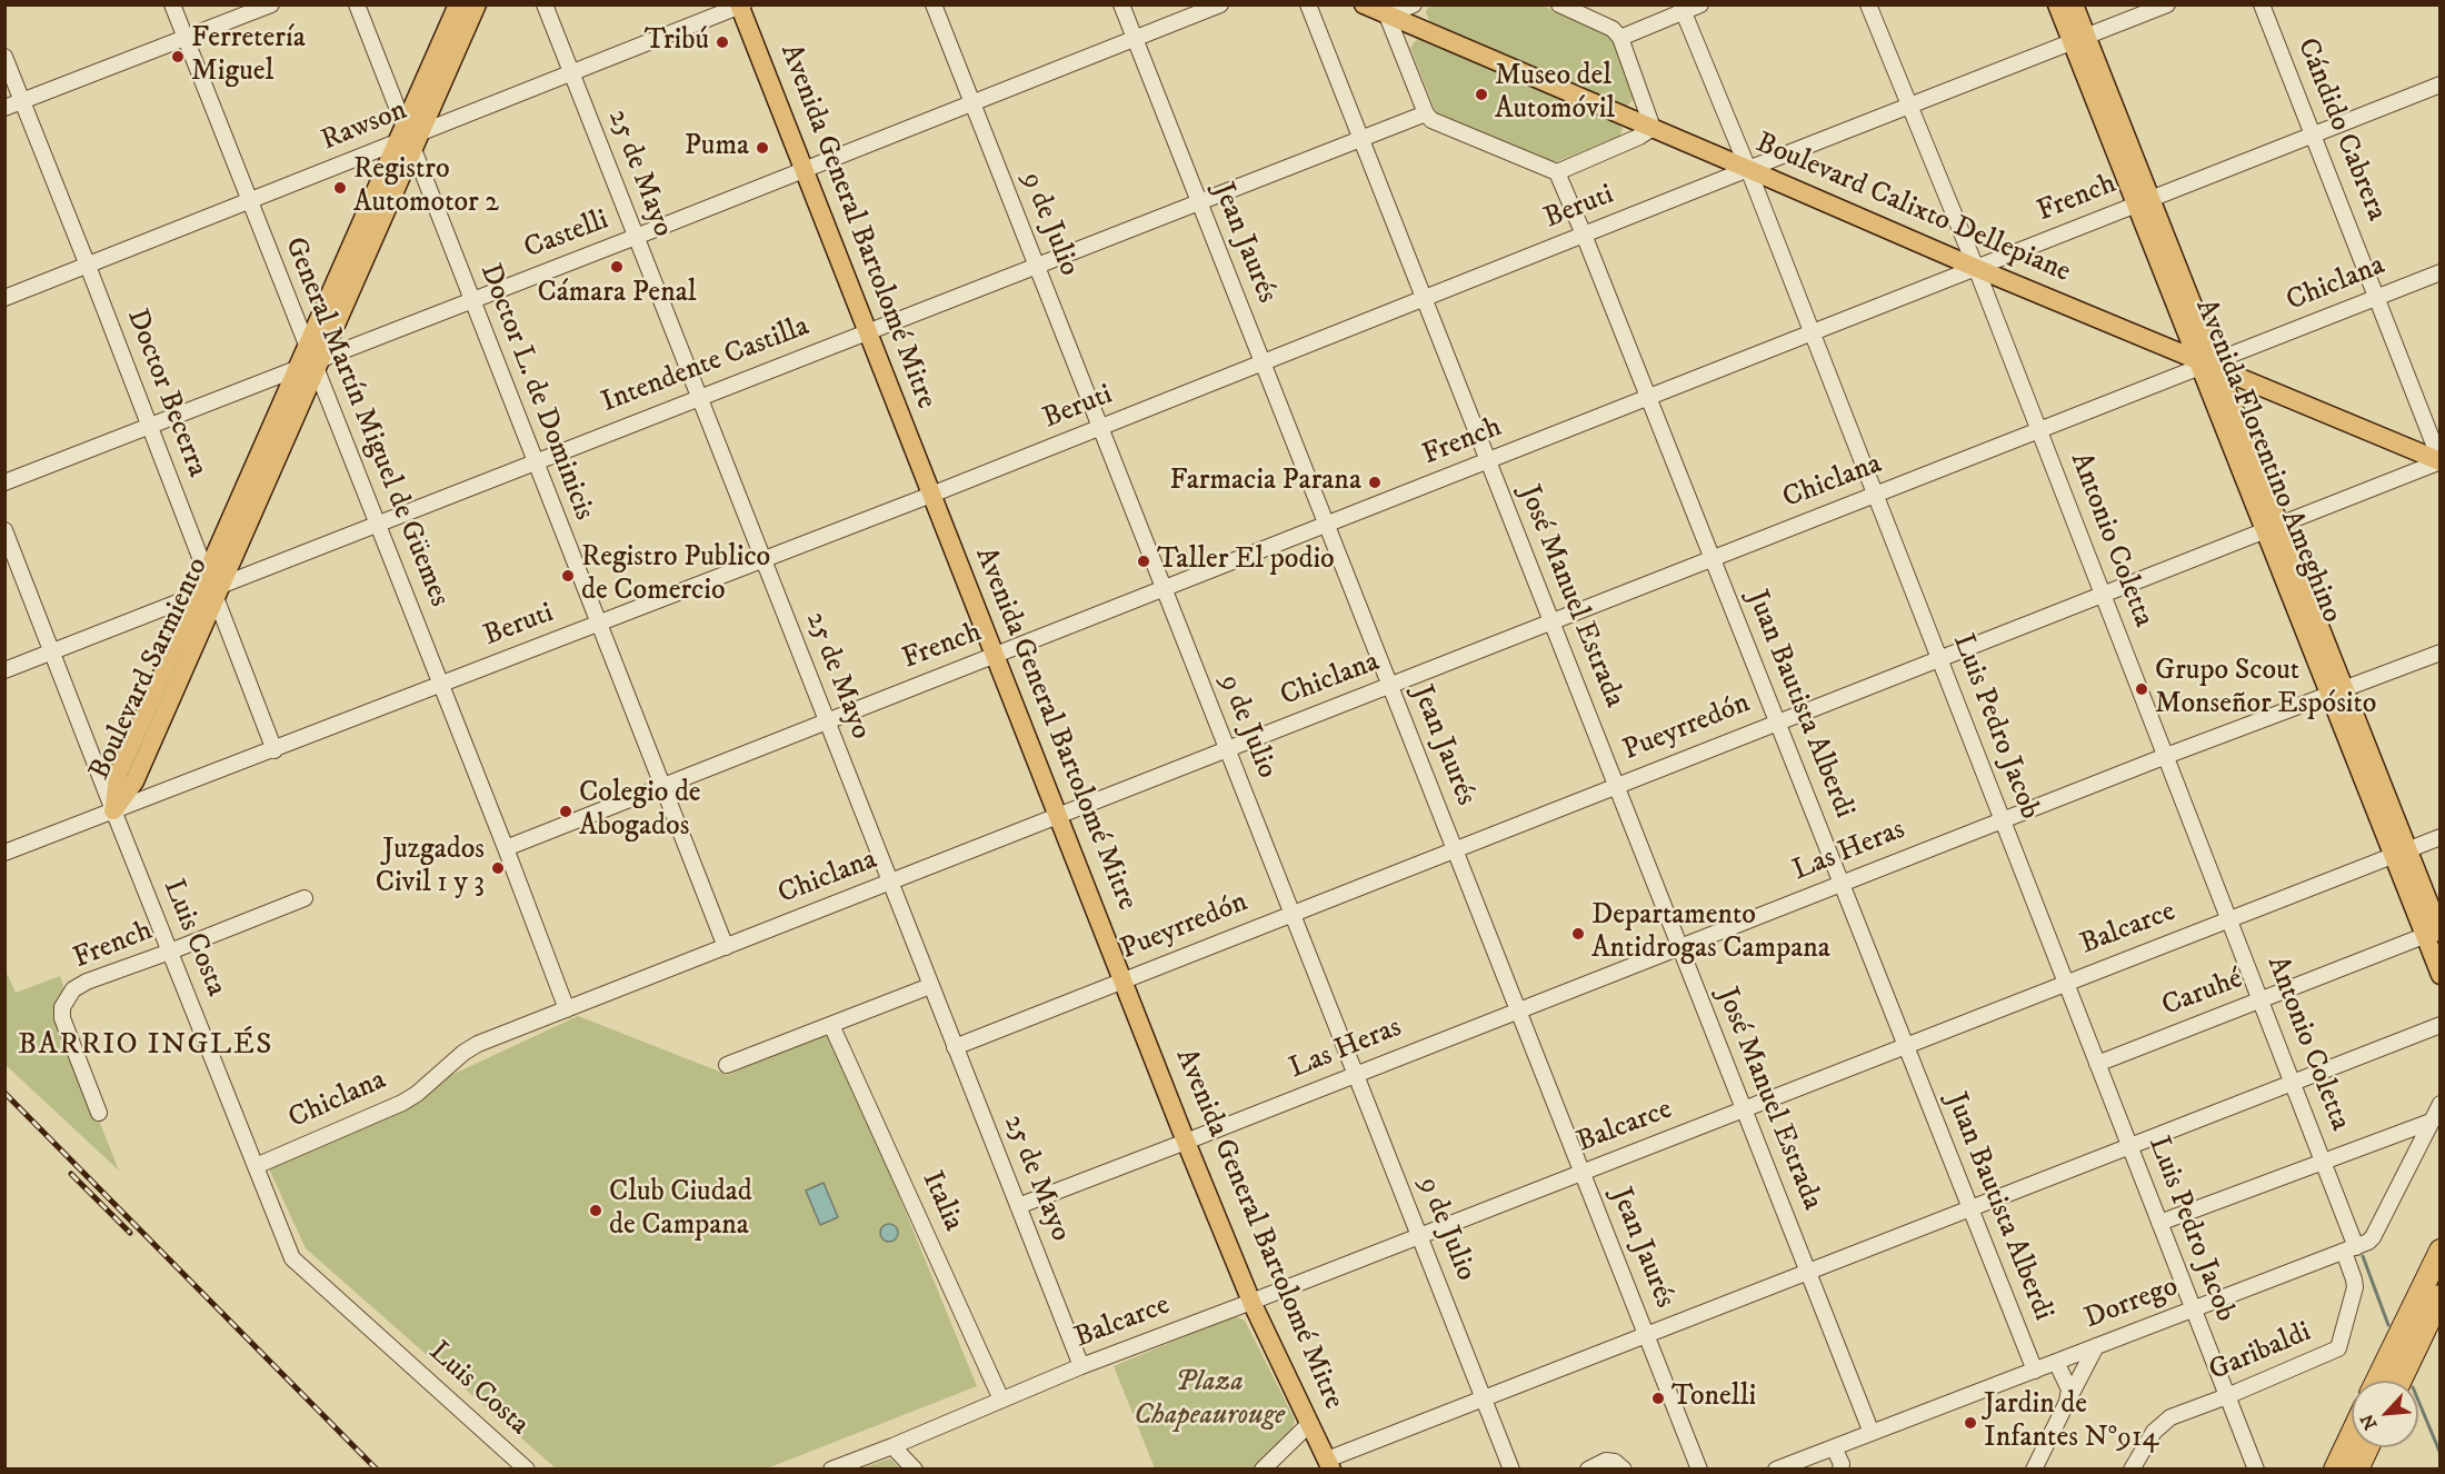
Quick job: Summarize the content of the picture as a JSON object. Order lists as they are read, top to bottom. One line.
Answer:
{"streets":{"main road":["Boulevard Calixto Dellepiane","Avenida General Bartolomé Mitre","Avenida Florentino Ameghino","Boulevard Sarmiento"],"street":["Rawson","Cándido Cabrera","25 de Mayo","French","Beruti","9 de Julio","Castelli","Jean Jaurés","Chiclana","Intendente Castilla","Doctor L. de Dominicis","Doctor Becerra","General Martín Miguel de Güemes","Antonio Coletta","José Manuel Estrada","Juan Bautista Alberdi","Luis Pedro Jacob","Pueyrredón","Las Heras","Balcarce","Luis Costa","Caruhé","Italia","Dorrego","Garibaldi"]},"crossings":[["Rawson","25 de Mayo"],["Rawson","Avenida General Bartolomé Mitre"],["Rawson","Doctor L. de Dominicis"],["Rawson","Doctor Becerra"],["Rawson","General Martín Miguel de Güemes"],["Rawson","Boulevard Sarmiento"],["Cándido Cabrera","French"],["Cándido Cabrera","Boulevard Calixto Dellepiane"],["Cándido Cabrera","Chiclana"],["Cándido Cabrera","Pueyrredón"],["25 de Mayo","French"],["25 de Mayo","Beruti"],["25 de Mayo","Castelli"],["25 de Mayo","Chiclana"],["25 de Mayo","Intendente Castilla"],["25 de Mayo","Pueyrredón"],["25 de Mayo","Las Heras"],["25 de Mayo","Balcarce"],["French","Boulevard Calixto Dellepiane"],["French","9 de Julio"],["French","Avenida General Bartolomé Mitre"],["French","Jean Jaurés"],["French","Doctor L. de Dominicis"],["French","General Martín Miguel de Güemes"],["French","Avenida Florentino Ameghino"],["French","Antonio Coletta"],["French","José Manuel Estrada"],["French","Juan Bautista Alberdi"],["French","Luis Pedro Jacob"],["French","Luis Costa"],["Beruti","Boulevard Calixto Dellepiane"],["Beruti","9 de Julio"],["Beruti","Avenida General Bartolomé Mitre"],["Beruti","Jean Jaurés"],["Beruti","Doctor L. de Dominicis"],["Beruti","Doctor Becerra"],["Beruti","General Martín Miguel de Güemes"],["Beruti","Avenida Florentino Ameghino"],["Beruti","Antonio Coletta"],["Beruti","José Manuel Estrada"],["Beruti","Boulevard Sarmiento"],["Beruti","Juan Bautista Alberdi"],["Beruti","Luis Pedro Jacob"],["Beruti","Luis Costa"],["Boulevard Calixto Dellepiane","Chiclana"],["Boulevard Calixto Dellepiane","Avenida Florentino Ameghino"],["Boulevard Calixto Dellepiane","Antonio Coletta"],["Boulevard Calixto Dellepiane","Luis Pedro Jacob"],["Boulevard Calixto Dellepiane","Pueyrredón"],["9 de Julio","Castelli"],["9 de Julio","Chiclana"],["9 de Julio","Intendente Castilla"],["9 de Julio","Pueyrredón"],["9 de Julio","Las Heras"],["9 de Julio","Balcarce"],["Avenida General Bartolomé Mitre","Castelli"],["Avenida General Bartolomé Mitre","Chiclana"],["Avenida General Bartolomé Mitre","Intendente Castilla"],["Avenida General Bartolomé Mitre","Pueyrredón"],["Avenida General Bartolomé Mitre","Las Heras"],["Avenida General Bartolomé Mitre","Balcarce"],["Castelli","Jean Jaurés"],["Castelli","Doctor L. de Dominicis"],["Castelli","Doctor Becerra"],["Castelli","General Martín Miguel de Güemes"],["Castelli","Boulevard Sarmiento"],["Jean Jaurés","Chiclana"],["Jean Jaurés","Intendente Castilla"],["Jean Jaurés","Pueyrredón"],["Jean Jaurés","Las Heras"],["Jean Jaurés","Balcarce"],["Chiclana","Doctor L. de Dominicis"],["Chiclana","General Martín Miguel de Güemes"],["Chiclana","Avenida Florentino Ameghino"],["Chiclana","Antonio Coletta"],["Chiclana","José Manuel Estrada"],["Chiclana","Juan Bautista Alberdi"],["Chiclana","Luis Pedro Jacob"],["Chiclana","Luis Costa"],["Intendente Castilla","Doctor L. de Dominicis"],["Intendente Castilla","Doctor Becerra"],["Intendente Castilla","General Martín Miguel de Güemes"],["Intendente Castilla","José Manuel Estrada"],["Intendente Castilla","Boulevard Sarmiento"],["Intendente Castilla","Luis Costa"],["Doctor L. de Dominicis","Boulevard Sarmiento"],["Doctor Becerra","Boulevard Sarmiento"],["General Martín Miguel de Güemes","Boulevard Sarmiento"],["Avenida Florentino Ameghino","Pueyrredón"],["Avenida Florentino Ameghino","Las Heras"],["Avenida Florentino Ameghino","Balcarce"],["Avenida Florentino Ameghino","Caruhé"],["Antonio Coletta","Pueyrredón"],["Antonio Coletta","Las Heras"],["Antonio Coletta","Balcarce"],["Antonio Coletta","Caruhé"],["Antonio Coletta","Dorrego"],["Antonio Coletta","Garibaldi"],["José Manuel Estrada","Pueyrredón"],["José Manuel Estrada","Las Heras"],["José Manuel Estrada","Balcarce"],["José Manuel Estrada","Dorrego"],["Boulevard Sarmiento","Luis Costa"],["Juan Bautista Alberdi","Pueyrredón"],["Juan Bautista Alberdi","Las Heras"],["Juan Bautista Alberdi","Balcarce"],["Juan Bautista Alberdi","Dorrego"],["Luis Pedro Jacob","Pueyrredón"],["Luis Pedro Jacob","Las Heras"],["Luis Pedro Jacob","Balcarce"],["Luis Pedro Jacob","Caruhé"],["Luis Pedro Jacob","Dorrego"],["Luis Pedro Jacob","Garibaldi"],["Balcarce","Italia"],["Dorrego","Garibaldi"]],"districts":["BARRIO INGLÉS"],"parks":["Plaza Chapeaurouge"],"places":["Tribú","Ferretería Miguel","Museo del Automóvil","Puma","Registro Automotor 2","Cámara Penal","Farmacia Parana","Taller El podio","Registro Publico de Comercio","Grupo Scout Monseñor Espósito","Colegio de Abogados","Juzgados Civil 1 y 3","Departamento Antidrogas Campana","Club Ciudad de Campana","Tonelli","Jardin de Infantes N°914"],"north":"bottom left"}
